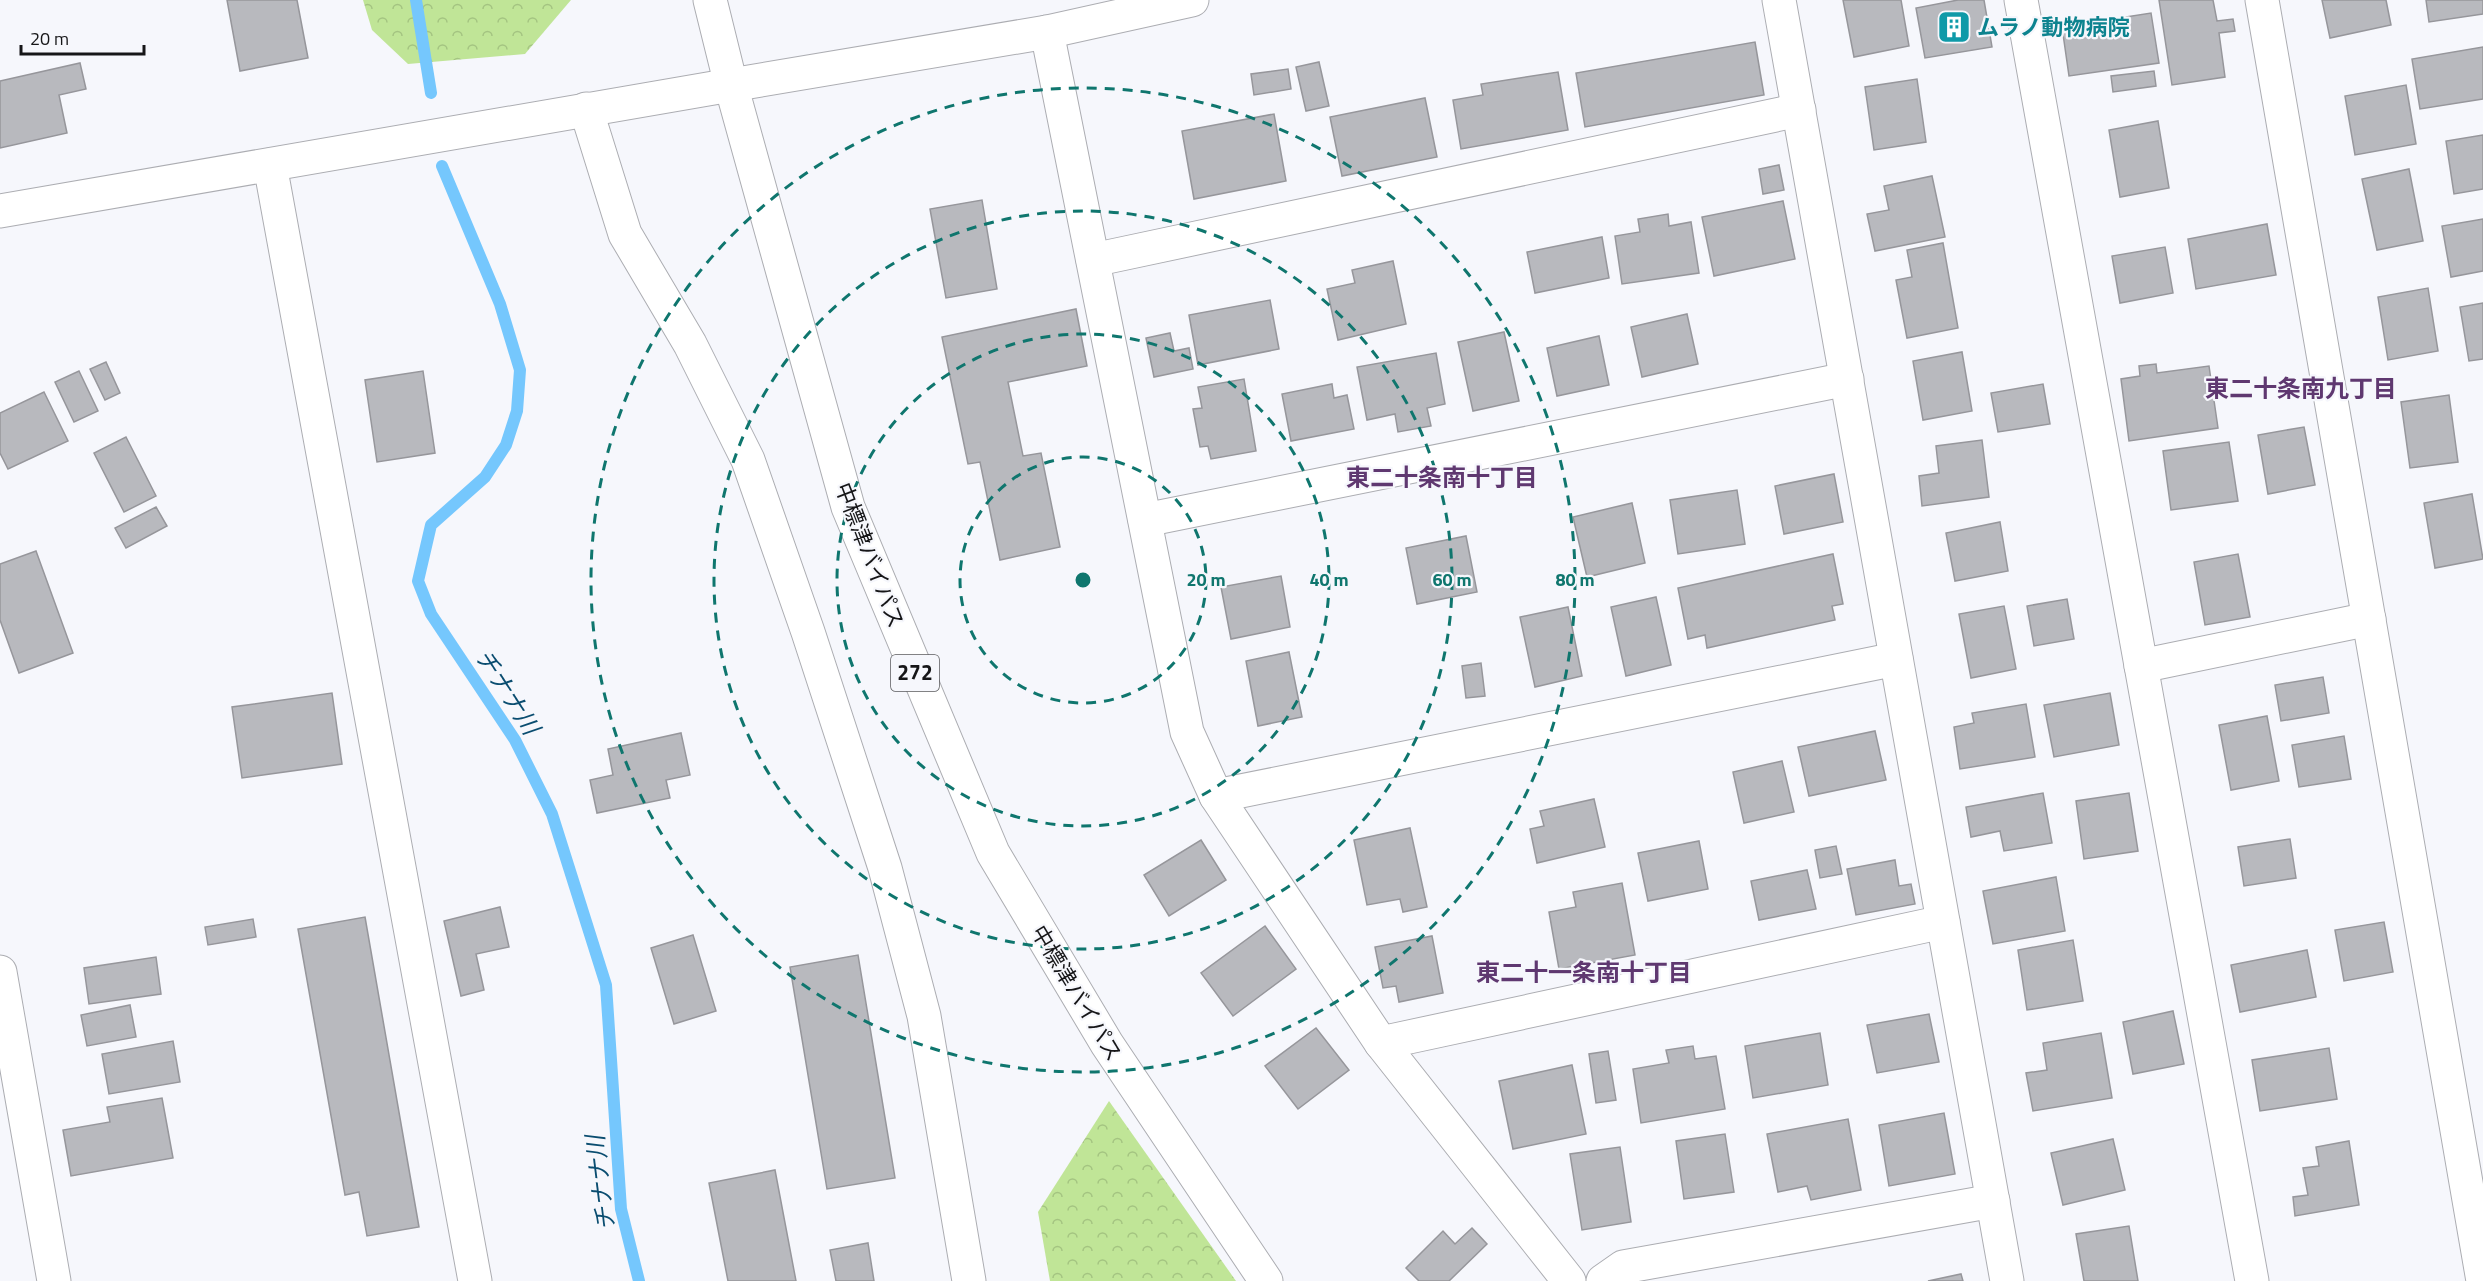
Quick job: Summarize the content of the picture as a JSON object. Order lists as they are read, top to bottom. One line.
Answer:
{"streets":{"main road":["中標津バイパス","272"]},"districts":["東二十条南九丁目","東二十条南十丁目","東二十一条南十丁目"],"water":["チナナ川"],"places":{"building":["ムラノ動物病院"]},"scale_bar":"20 m","rings":["20 m","40 m","60 m","80 m"]}
